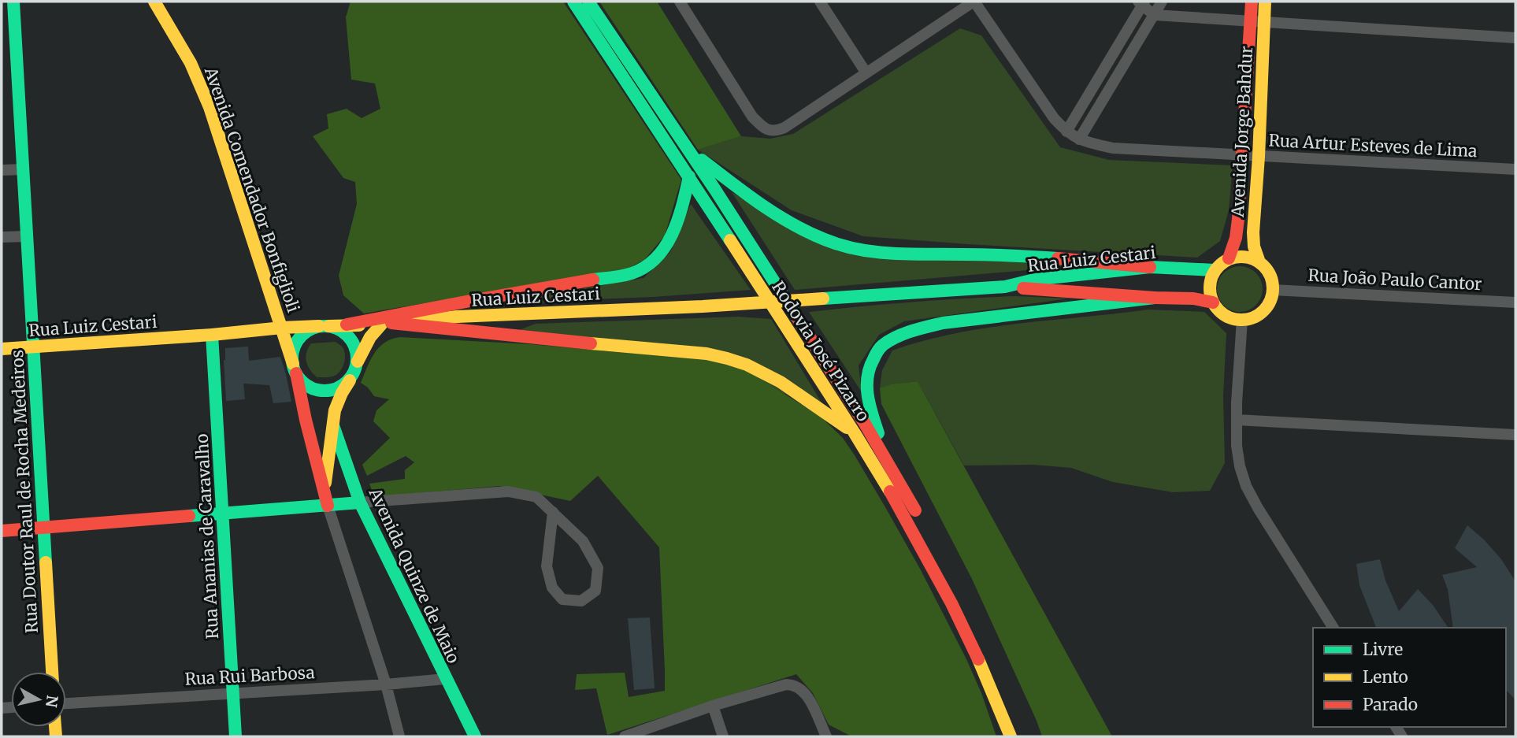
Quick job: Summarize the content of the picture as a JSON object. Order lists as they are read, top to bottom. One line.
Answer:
{"streets":{"street":["Avenida Jorge Bahdur","Rua Artur Esteves de Lima","Avenida Comendador Bonfiglioli","Rua Luiz Cestari","Rua João Paulo Cantor","Rodovia José Pizarro","Rua Doutor Raul de Rocha Medeiros","Rua Ananias de Caravalho","Avenida Quinze de Maio","Rua Rui Barbosa"]},"crossings":[["Avenida Jorge Bahdur","Rua Artur Esteves de Lima"],["Avenida Jorge Bahdur","Rua Luiz Cestari"],["Avenida Jorge Bahdur","Rua João Paulo Cantor"],["Avenida Comendador Bonfiglioli","Rua Luiz Cestari"],["Avenida Comendador Bonfiglioli","Rua Rui Barbosa"],["Rua Luiz Cestari","Rua João Paulo Cantor"],["Rua Luiz Cestari","Rua Doutor Raul de Rocha Medeiros"],["Rua Luiz Cestari","Rua Ananias de Caravalho"],["Rua Ananias de Caravalho","Rua Rui Barbosa"],["Avenida Quinze de Maio","Rua Rui Barbosa"]],"legend":["Livre","Lento","Parado"],"north":"right"}
